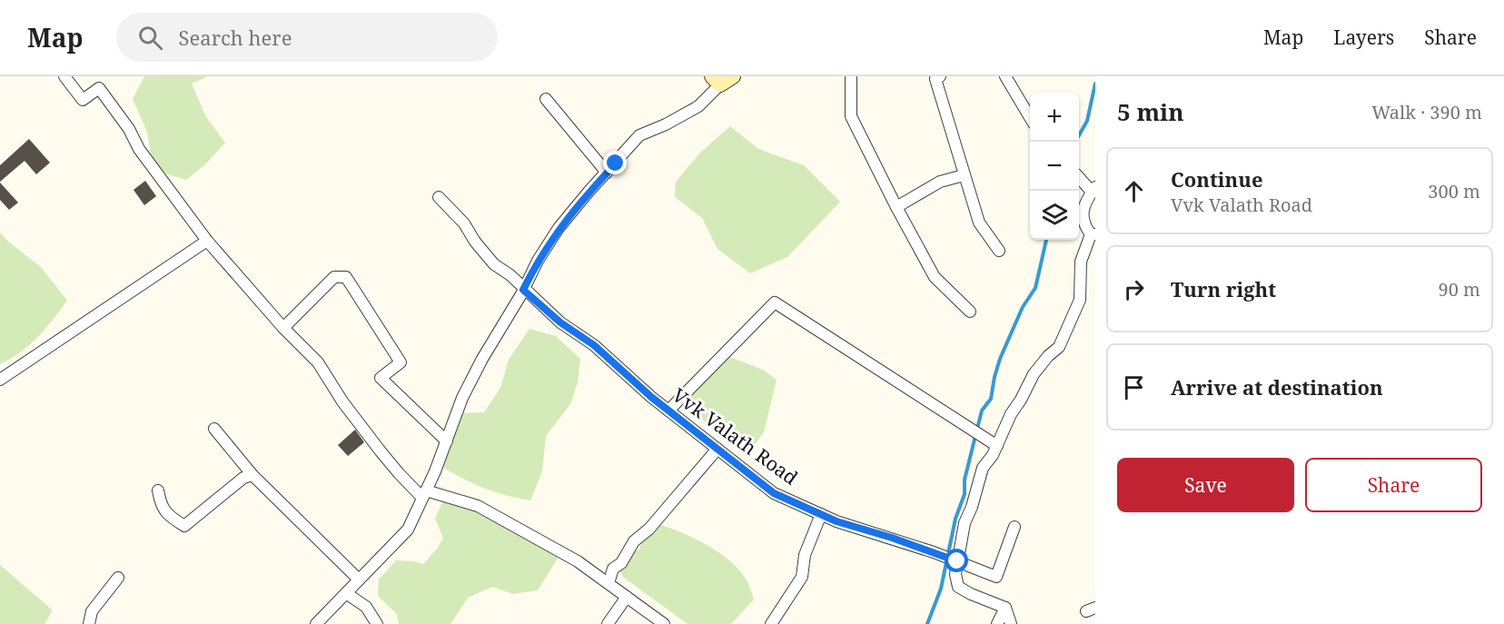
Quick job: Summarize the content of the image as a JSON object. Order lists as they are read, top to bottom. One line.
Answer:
{"streets":{"street":["Vvk Valath Road"]},"page":{"header":"Map","search":"Search here","nav":["Map","Layers","Share"],"heading":["5 min","Walk · 390 m"],"map_buttons":["+","−"],"list":[["Continue","Vvk Valath Road","300 m"],["Turn right","90 m"],"Arrive at destination"],"buttons":["Save","Share"]}}
